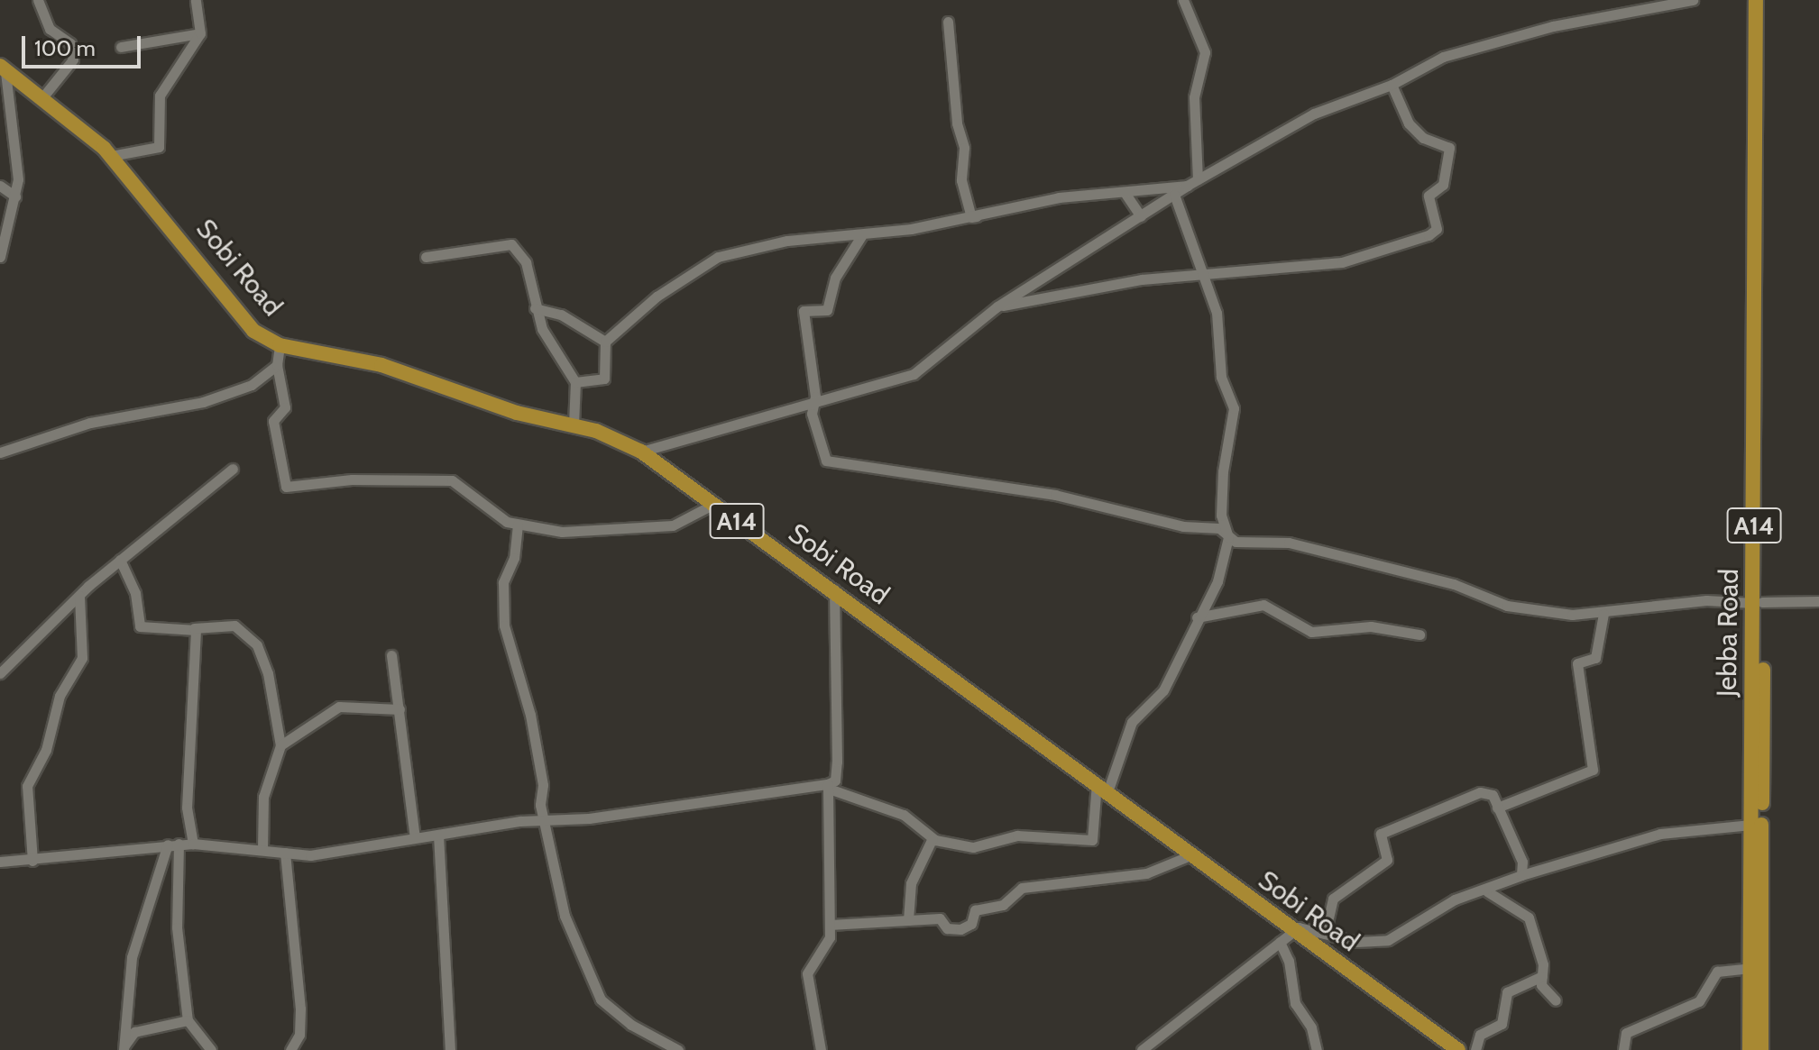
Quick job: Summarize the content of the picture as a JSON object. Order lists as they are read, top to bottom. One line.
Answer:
{"streets":{"highway":["Sobi Road","A14","Jebba Road"]},"crossings":[["A14","Jebba Road"]],"scale_bar":"100 m"}
